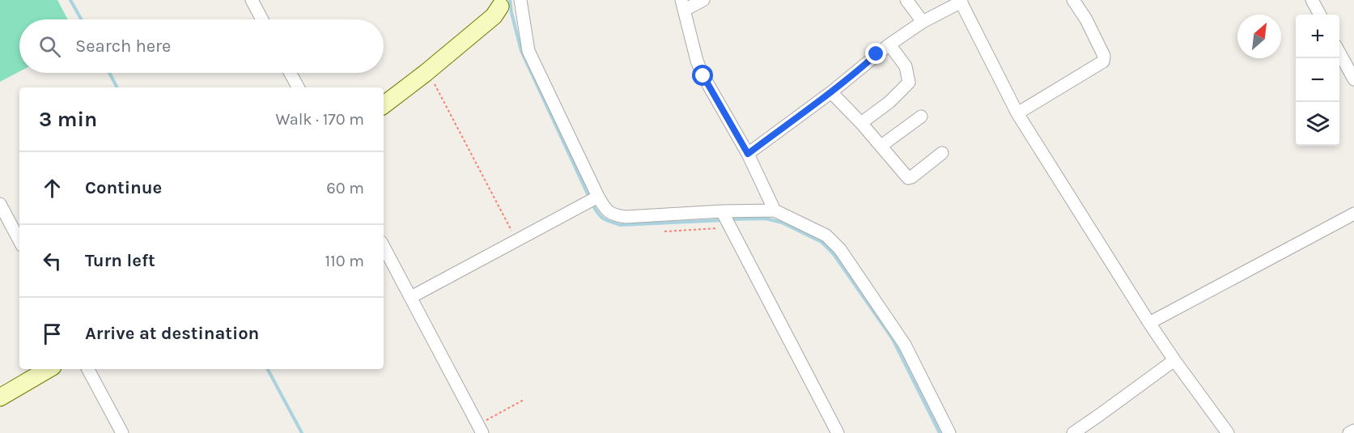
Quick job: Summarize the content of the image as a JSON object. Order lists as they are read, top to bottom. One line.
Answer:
{"north":"top right","page":{"map_buttons":["+","−"],"search":"Search here","heading":["3 min","Walk · 170 m"],"list":[["Continue","60 m"],["Turn left","110 m"],"Arrive at destination"]}}
